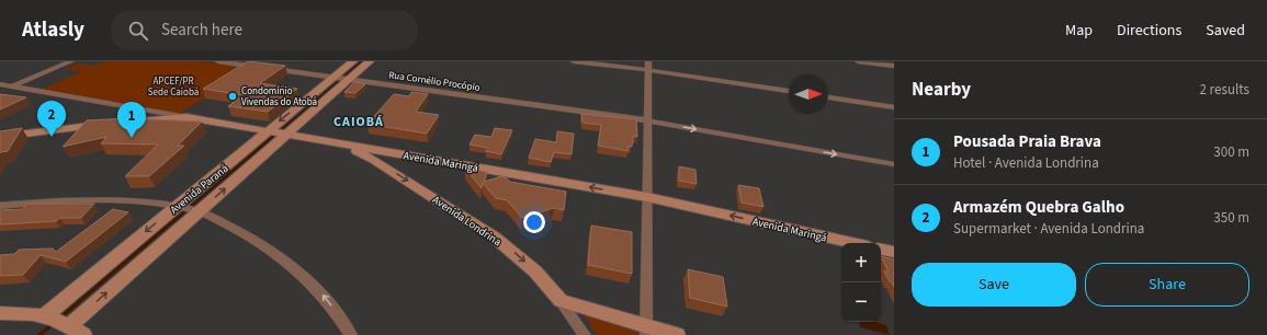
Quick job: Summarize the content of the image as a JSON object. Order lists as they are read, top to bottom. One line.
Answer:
{"streets":{"street":["Rua Cornélio Procópio","Avenida Maringá","Avenida Paraná","Avenida Londrina"]},"crossings":[["Rua Cornélio Procópio","Avenida Paraná"],["Avenida Maringá","Avenida Paraná"],["Avenida Maringá","Avenida Londrina"]],"one_way":["Avenida Maringá","Avenida Londrina"],"districts":["CAIOBÁ"],"parks":["APCEF/PR Sede Caiobá"],"places":["Condomínio Vivendas do Atobá"],"north":"right","page":{"header":"Atlasly","search":"Search here","nav":["Map","Directions","Saved"],"heading":["Nearby","2 results"],"pins":["2","1"],"list":[{"mark":"1","name":"Pousada Praia Brava","note":"Hotel · Avenida Londrina","value":"300 m"},{"mark":"2","name":"Armazém Quebra Galho","note":"Supermarket · Avenida Londrina","value":"350 m"}],"map_buttons":["+","−"],"buttons":["Save","Share"]}}
